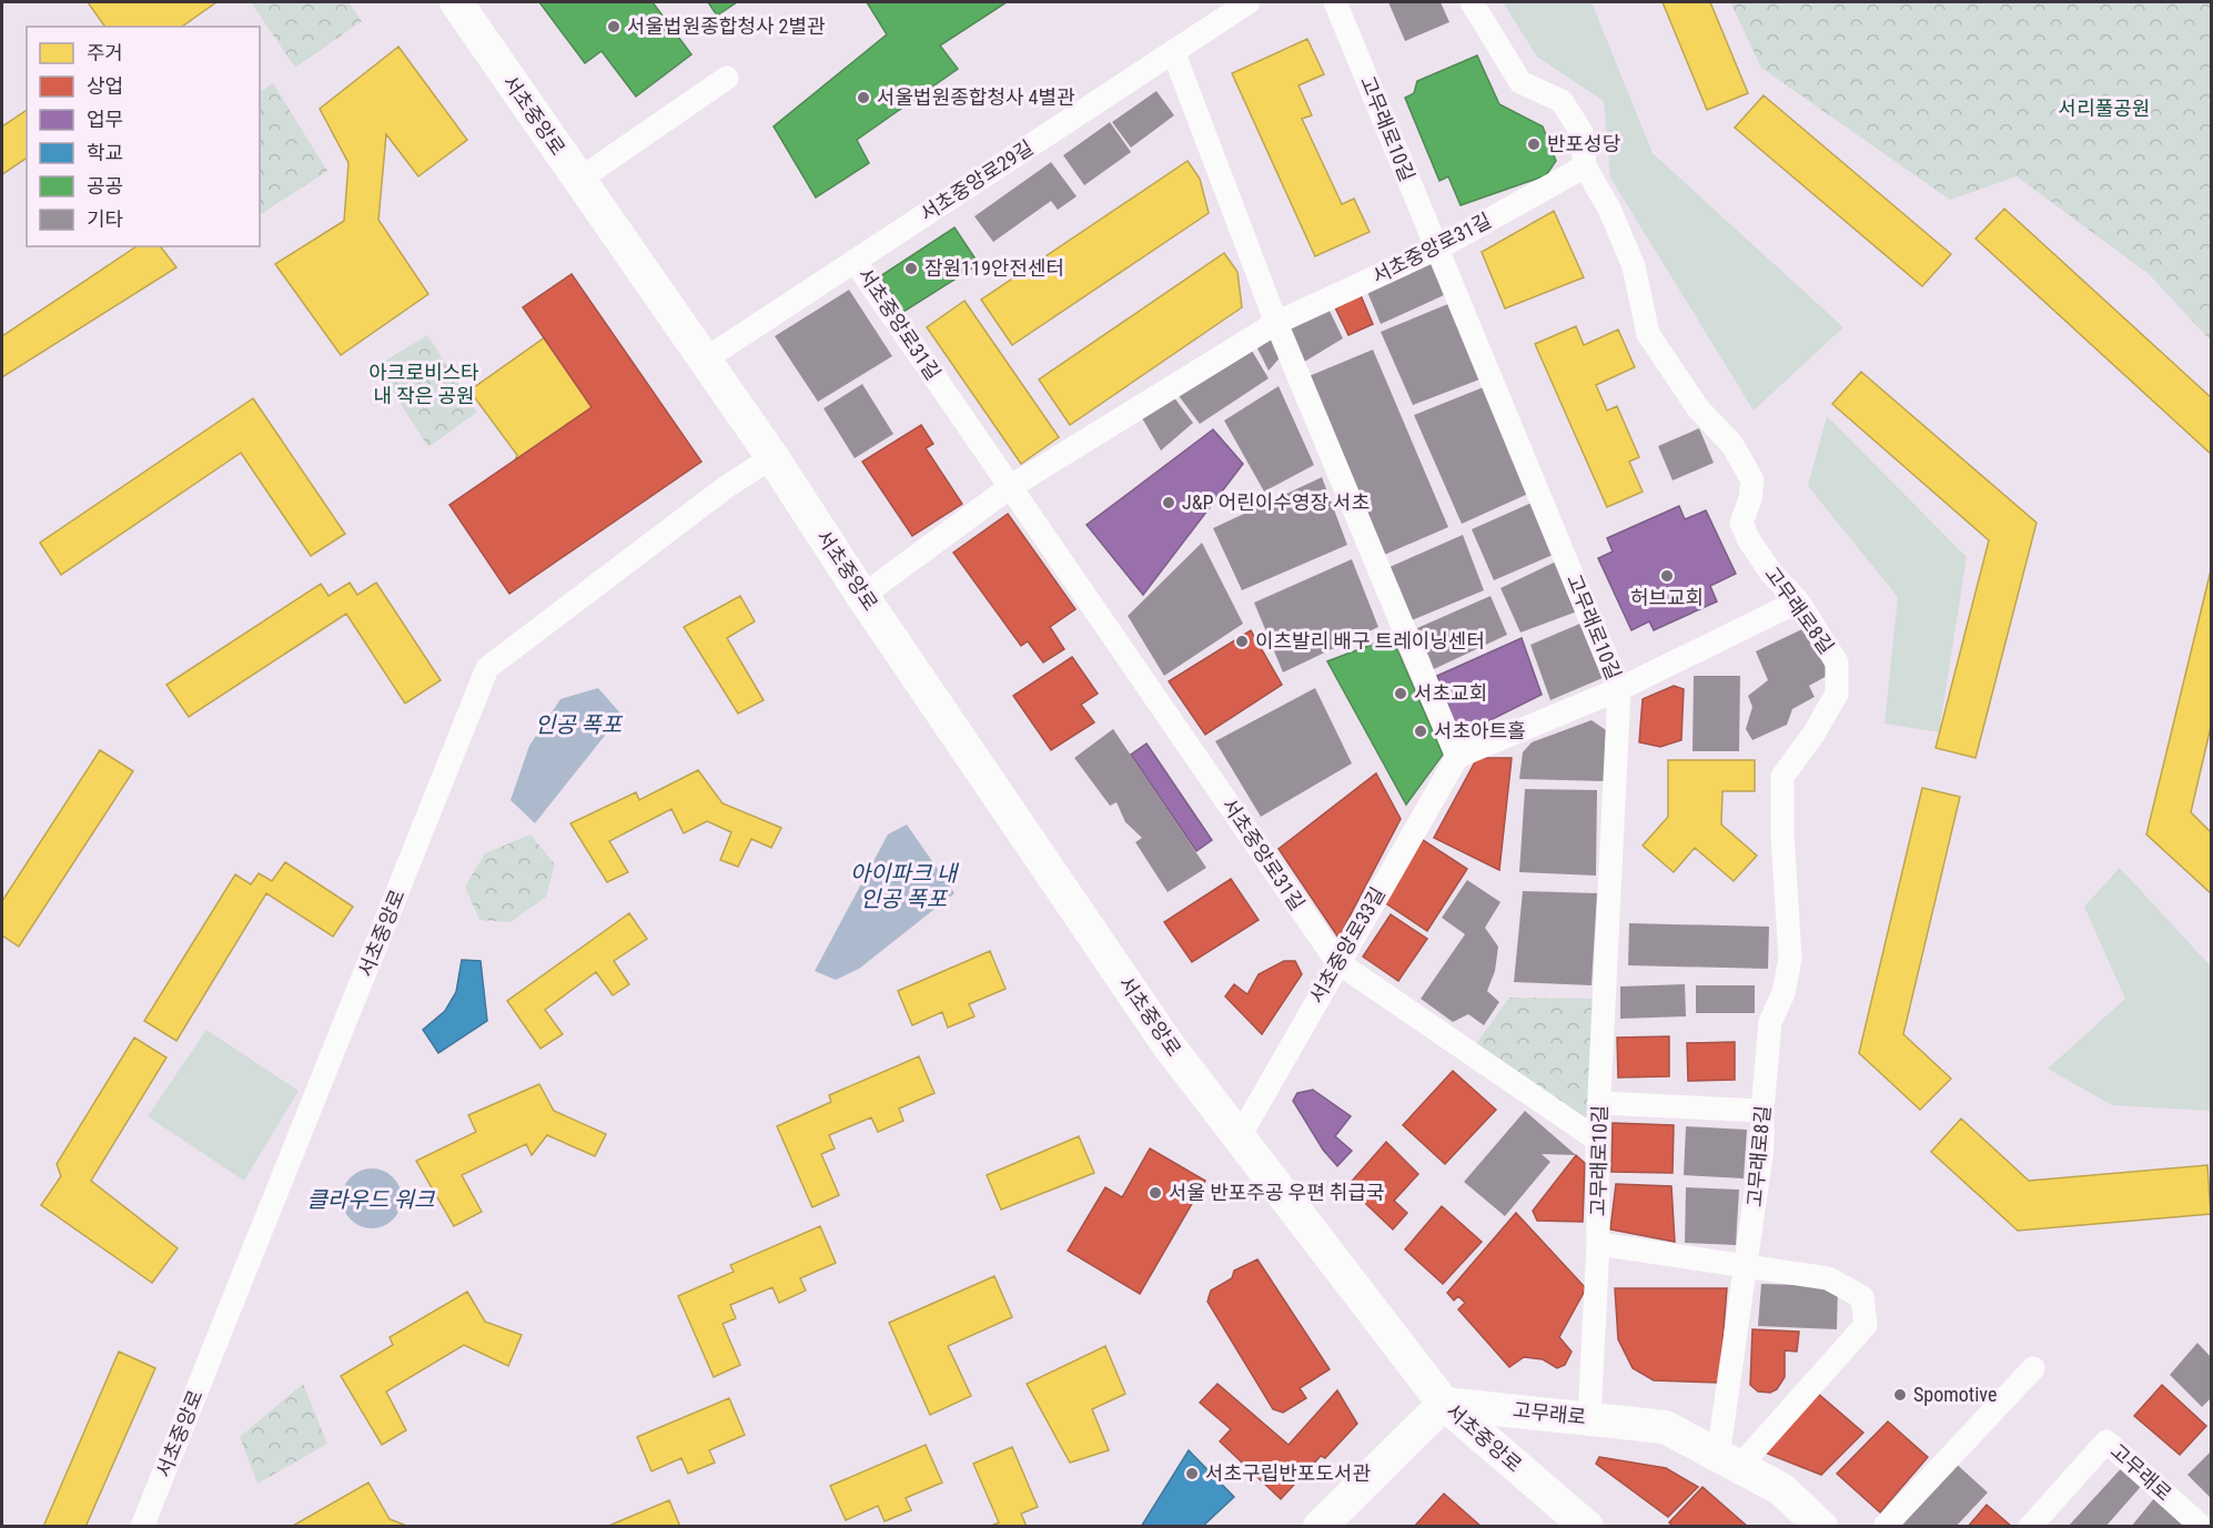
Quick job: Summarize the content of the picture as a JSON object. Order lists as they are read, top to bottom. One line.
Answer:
{"streets":{"main road":["서초중앙로","고무래로"],"street":["고무래로10길","서초중앙로29길","서초중앙로31길","고무래로8길","서초중앙로33길"]},"crossings":[["서초중앙로","서초중앙로29길"],["서초중앙로","서초중앙로31길"],["서초중앙로","서초중앙로33길"],["서초중앙로","고무래로"],["고무래로10길","서초중앙로31길"],["고무래로10길","고무래로"],["서초중앙로29길","서초중앙로31길"],["서초중앙로31길","고무래로8길"],["서초중앙로31길","서초중앙로33길"],["고무래로8길","고무래로"]],"water":["인공 폭포","아이파크 내 인공 폭포","클라우드 워크"],"parks":["서리풀공원","아크로비스타 내 작은 공원"],"places":["서울법원종합청사 2별관","서울법원종합청사 4별관","반포성당","잠원119안전센터","J&P 어린이수영장 서초","허브교회","이츠발리 배구 트레이닝센터","서초교회","서초아트홀","서울 반포주공 우편 취급국","Spomotive","서초구립반포도서관"],"legend":["주거","상업","업무","학교","공공","기타"]}
